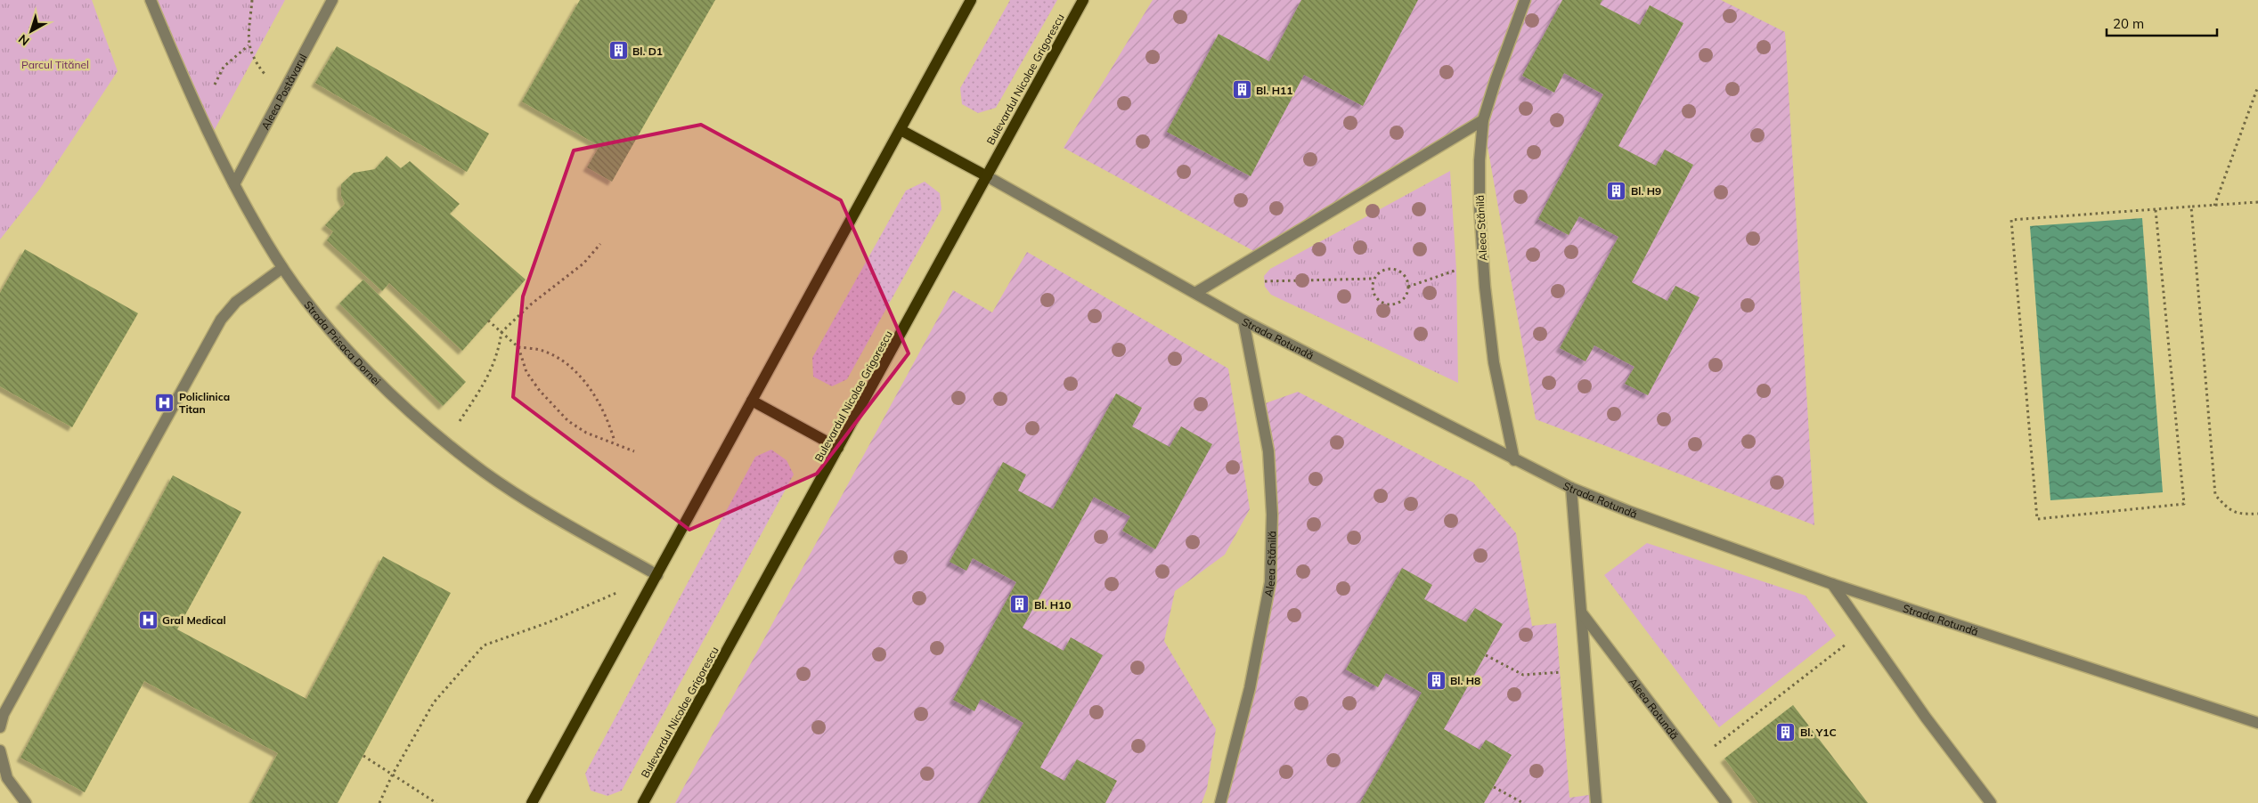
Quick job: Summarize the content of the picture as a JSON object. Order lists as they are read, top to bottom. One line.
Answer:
{"streets":{"main road":["Bulevardul Nicolae Grigorescu"],"street":["Aleea Postăvarul","Aleea Stănilă","Strada Rotundă","Strada Prisaca Dornei","Aleea Rotundă"]},"crossings":[["Bulevardul Nicolae Grigorescu","Strada Rotundă"],["Aleea Postăvarul","Strada Prisaca Dornei"],["Aleea Stănilă","Strada Rotundă"]],"parks":["Parcul Titănel"],"places":{"building":["Bl. D1","Bl. H11","Bl. H9","Bl. H10","Bl. H8","Bl. Y1C"],"hospital":["Policlinica Titan","Gral Medical"]},"scale_bar":"20 m","north":"bottom left"}
